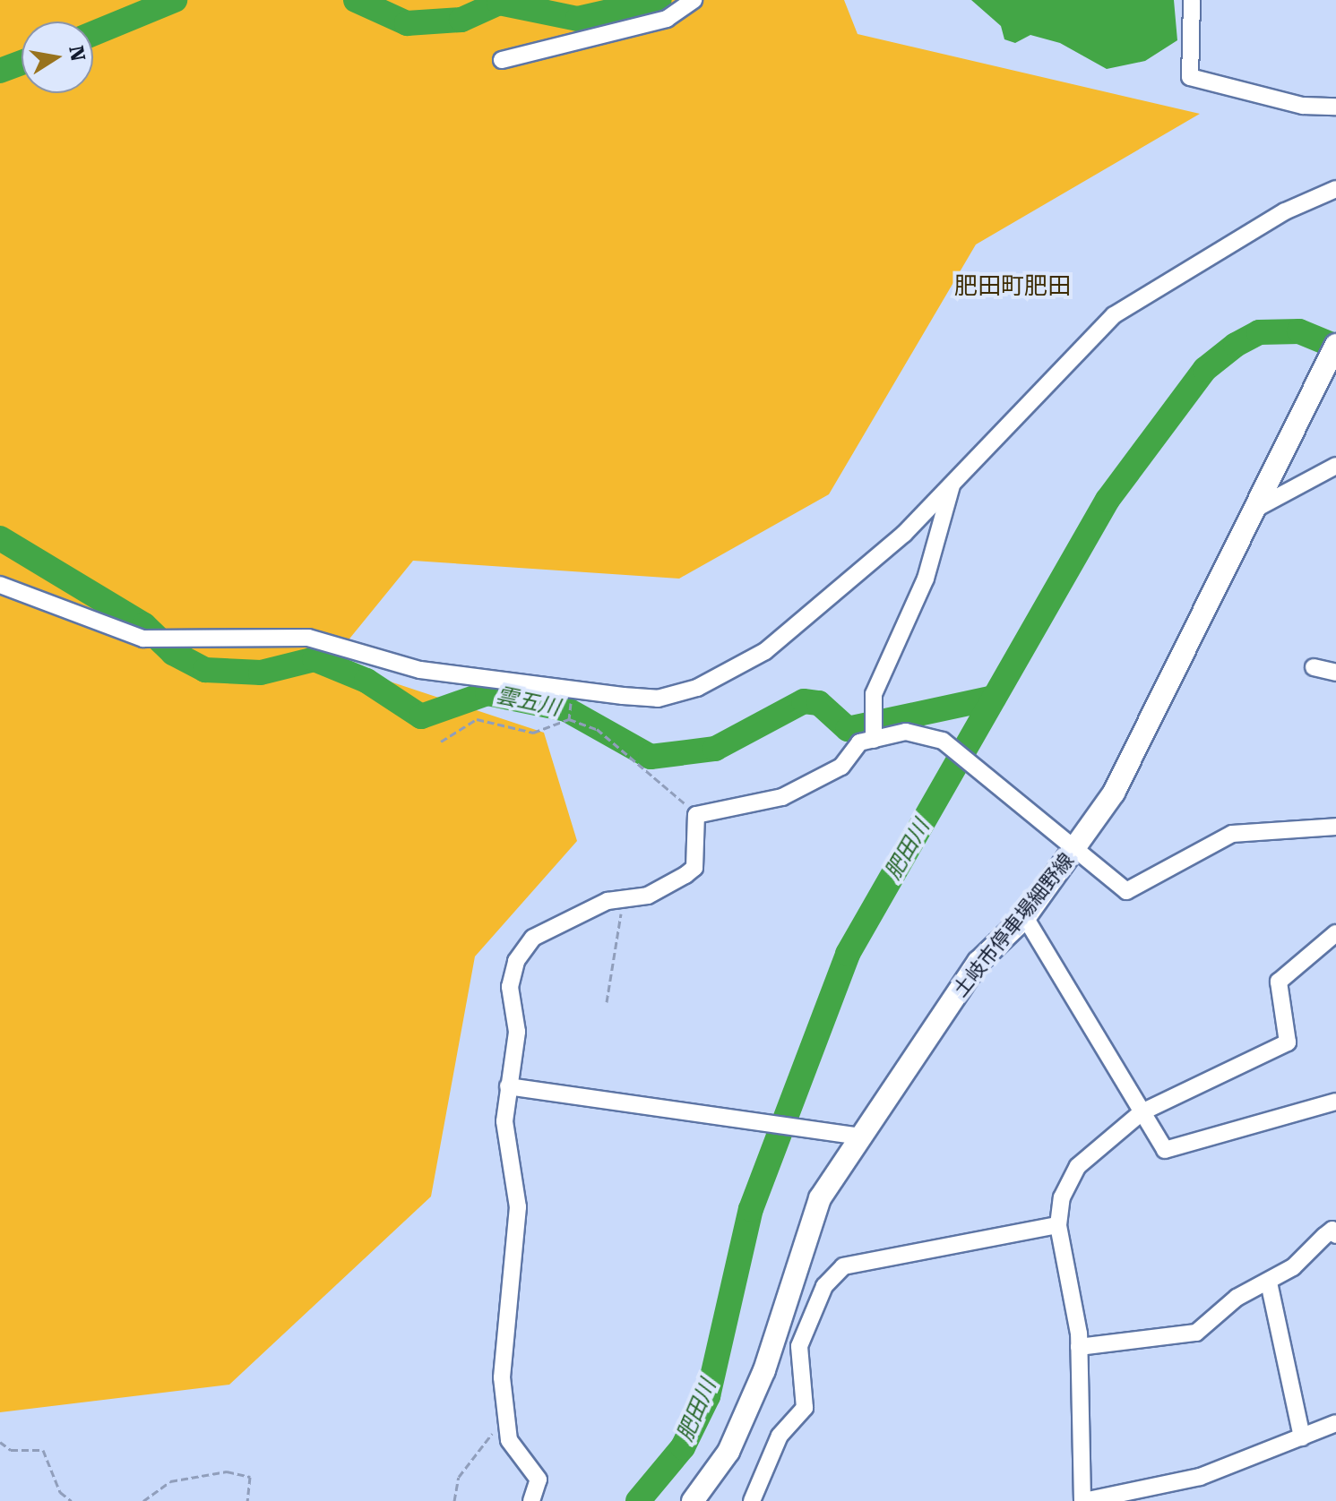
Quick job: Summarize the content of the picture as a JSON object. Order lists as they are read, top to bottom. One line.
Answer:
{"streets":{"main road":["土岐市停車場細野線"]},"districts":["肥田町肥田"],"water":["雲五川","肥田川"],"north":"right"}
